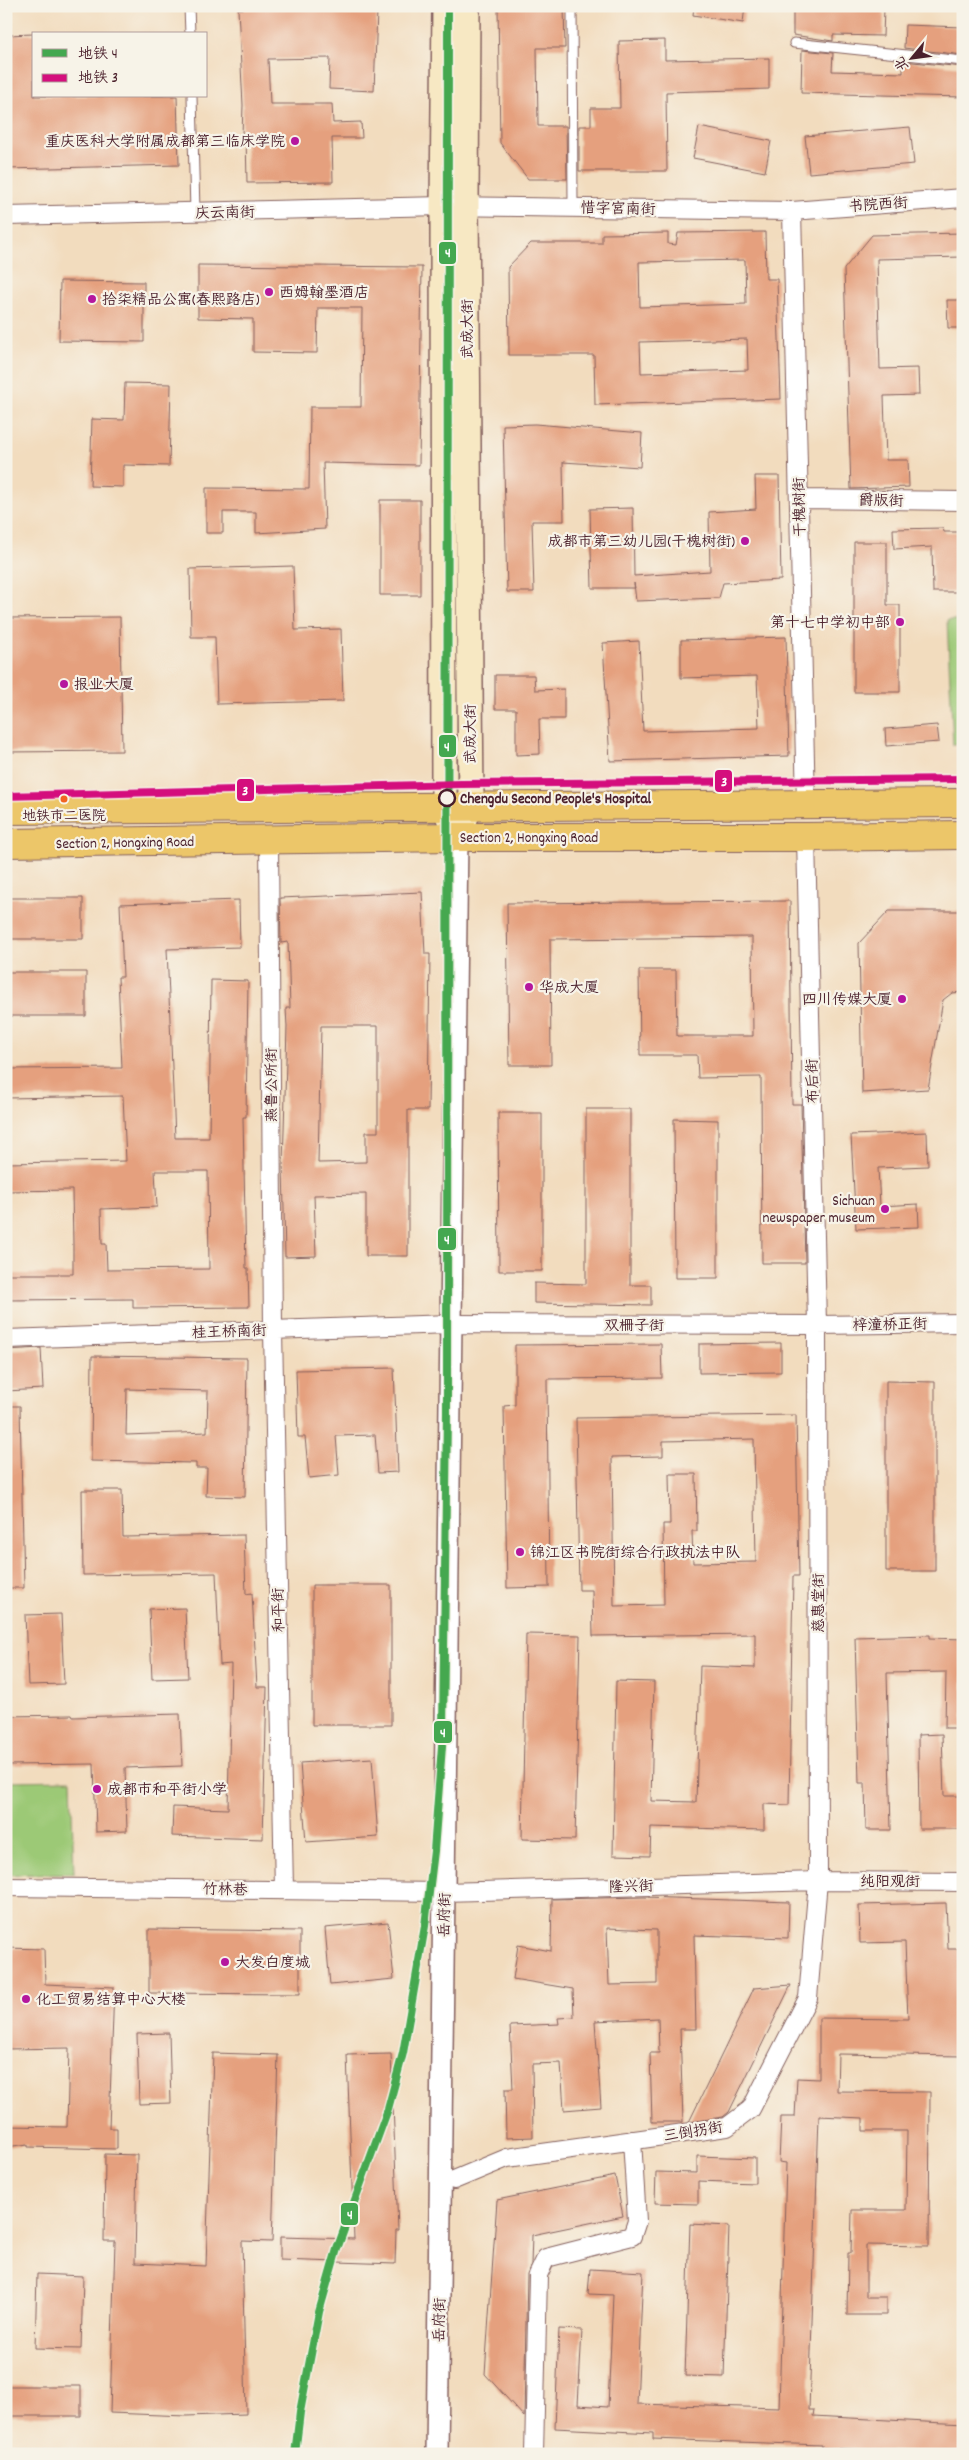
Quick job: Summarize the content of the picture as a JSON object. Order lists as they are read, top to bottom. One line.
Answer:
{"streets":{"main road":["武成大街","Section 2, Hongxing Road"],"street":["书院西街","惜字宫南街","庆云南街","爵版街","干槐树街","布后街","燕鲁公所街","梓潼桥正街","双栅子街","桂王桥南街","慈惠堂街","和平街","纯阳观街","隆兴街","竹林巷","岳府街","三倒拐街"]},"crossings":[["书院西街","惜字宫南街"],["书院西街","干槐树街"],["惜字宫南街","庆云南街"],["惜字宫南街","武成大街"],["惜字宫南街","干槐树街"],["庆云南街","武成大街"],["武成大街","Section 2, Hongxing Road"],["武成大街","岳府街"],["爵版街","干槐树街"],["Section 2, Hongxing Road","布后街"],["Section 2, Hongxing Road","燕鲁公所街"],["Section 2, Hongxing Road","岳府街"],["布后街","梓潼桥正街"],["布后街","双栅子街"],["布后街","慈惠堂街"],["燕鲁公所街","桂王桥南街"],["燕鲁公所街","和平街"],["梓潼桥正街","双栅子街"],["梓潼桥正街","慈惠堂街"],["双栅子街","桂王桥南街"],["双栅子街","慈惠堂街"],["双栅子街","岳府街"],["桂王桥南街","和平街"],["桂王桥南街","岳府街"],["慈惠堂街","纯阳观街"],["慈惠堂街","隆兴街"],["慈惠堂街","三倒拐街"],["和平街","竹林巷"],["纯阳观街","隆兴街"],["纯阳观街","三倒拐街"],["隆兴街","竹林巷"],["隆兴街","岳府街"],["隆兴街","三倒拐街"],["竹林巷","岳府街"]],"places":["重庆医科大学附属成都第三临床学院","西姆翰墨酒店","拾柒精品公寓(春熙路店)","成都市第三幼儿园(干槐树街)","第十七中学初中部","报业大厦","Chengdu Second People's Hospital","地铁市二医院","华成大厦","四川传媒大厦","Sichuan newspaper museum","锦江区书院街综合行政执法中队","成都市和平街小学","大发白度城","化工贸易结算中心大楼"],"lines":["metro line 4","metro line 3"],"legend":["地铁 4","地铁 3"],"north":"bottom left"}
